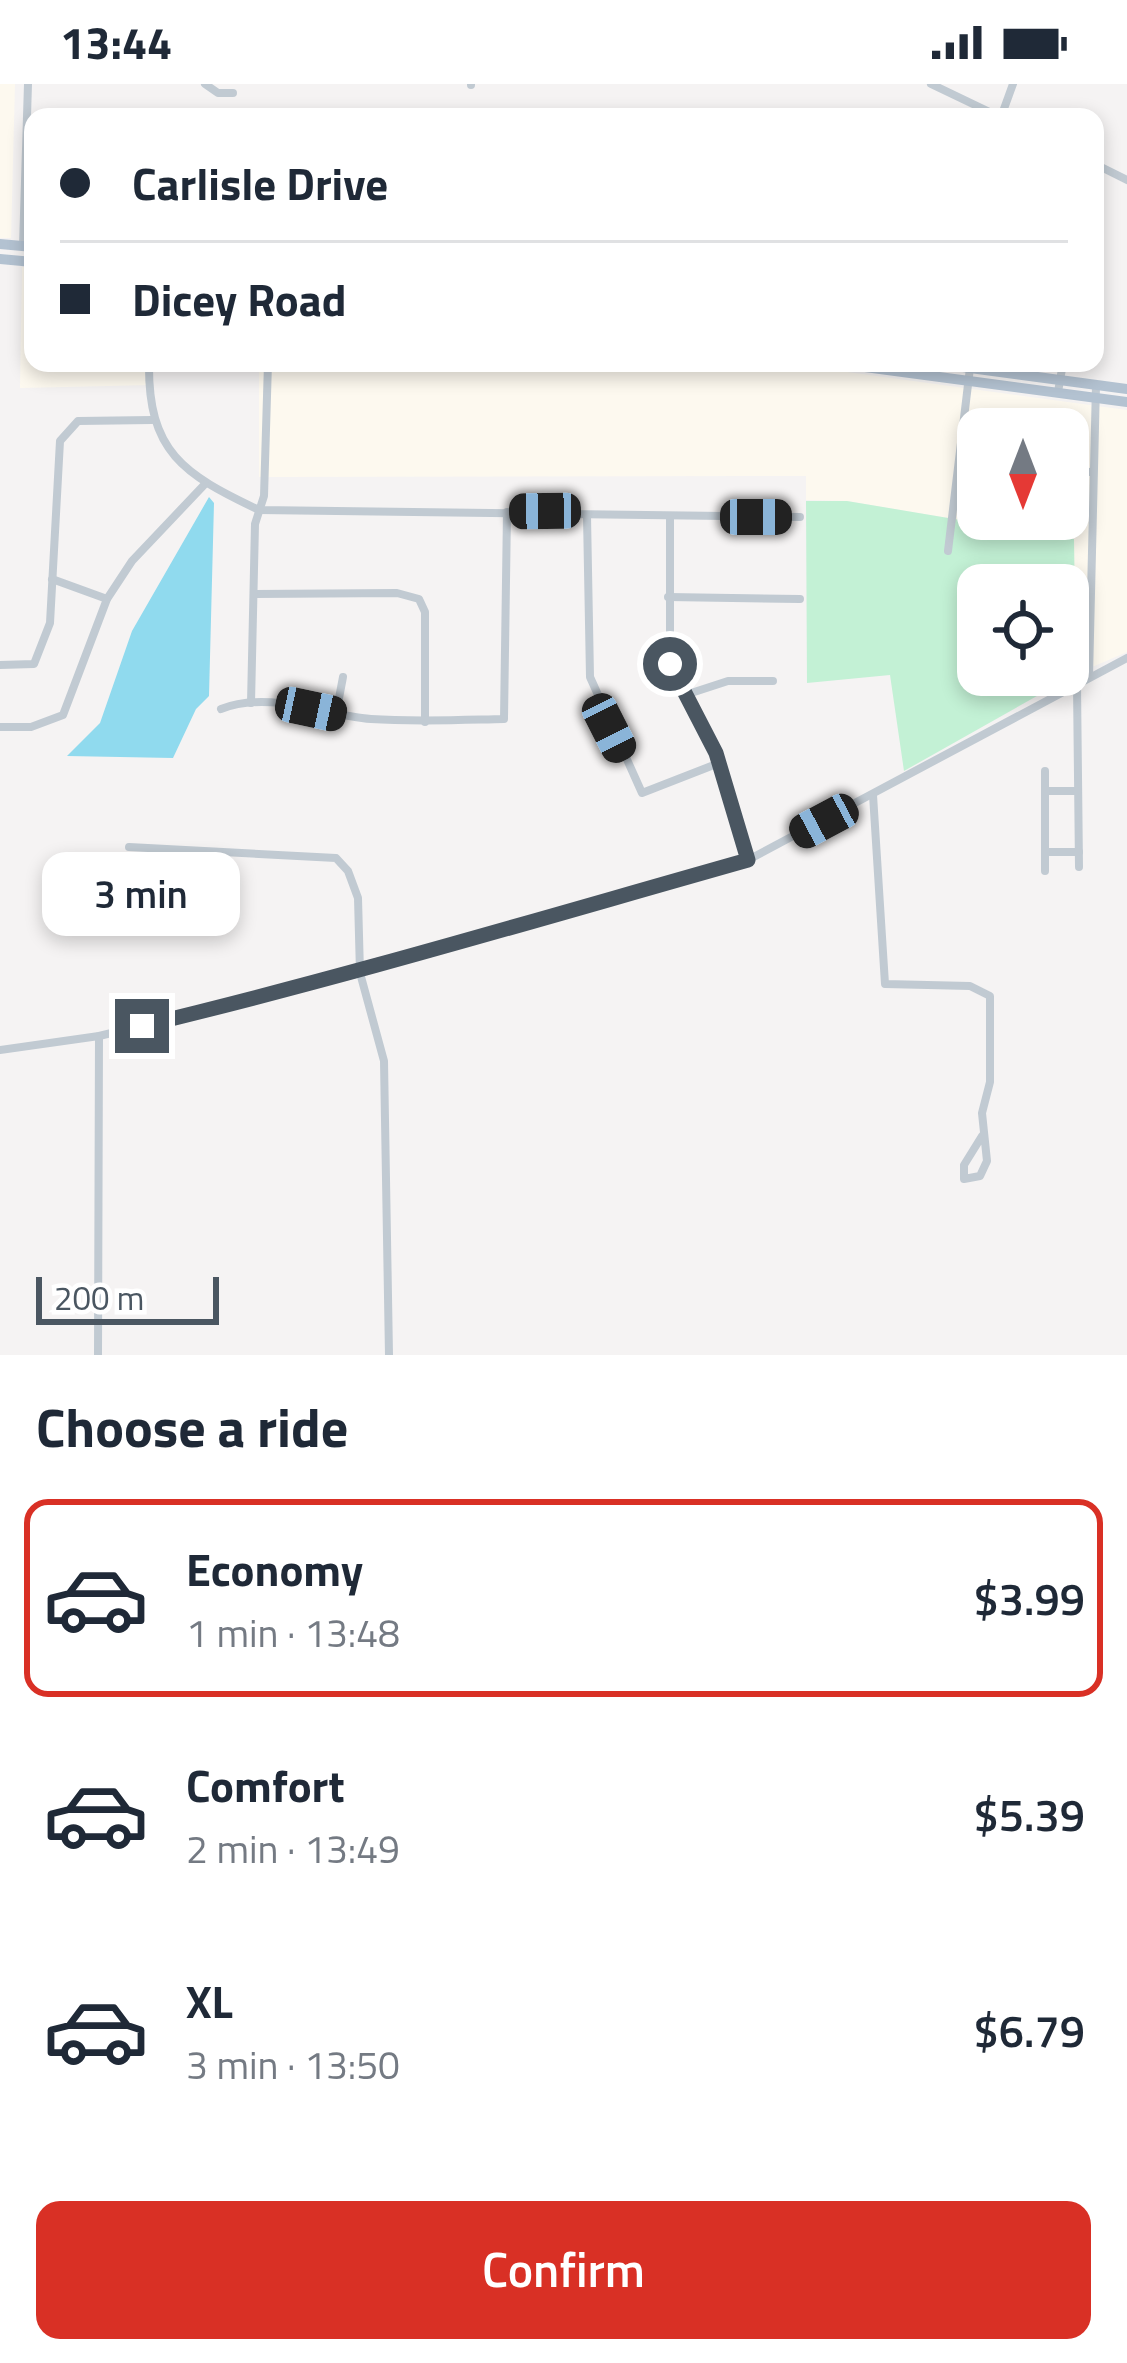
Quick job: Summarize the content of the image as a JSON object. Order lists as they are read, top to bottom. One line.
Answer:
{"scale_bar":"200 m","north":"bottom","page":{"status":"13:44","banner":["Carlisle Drive","Dicey Road"],"bubble":"3 min","scale":"200 m","heading":"Choose a ride","list":[{"name":"Economy","note":"1 min · 13:48","value":"$3.99"},{"name":"Comfort","note":"2 min · 13:49","value":"$5.39"},{"name":"XL","note":"3 min · 13:50","value":"$6.79"}],"buttons":"Confirm"}}
